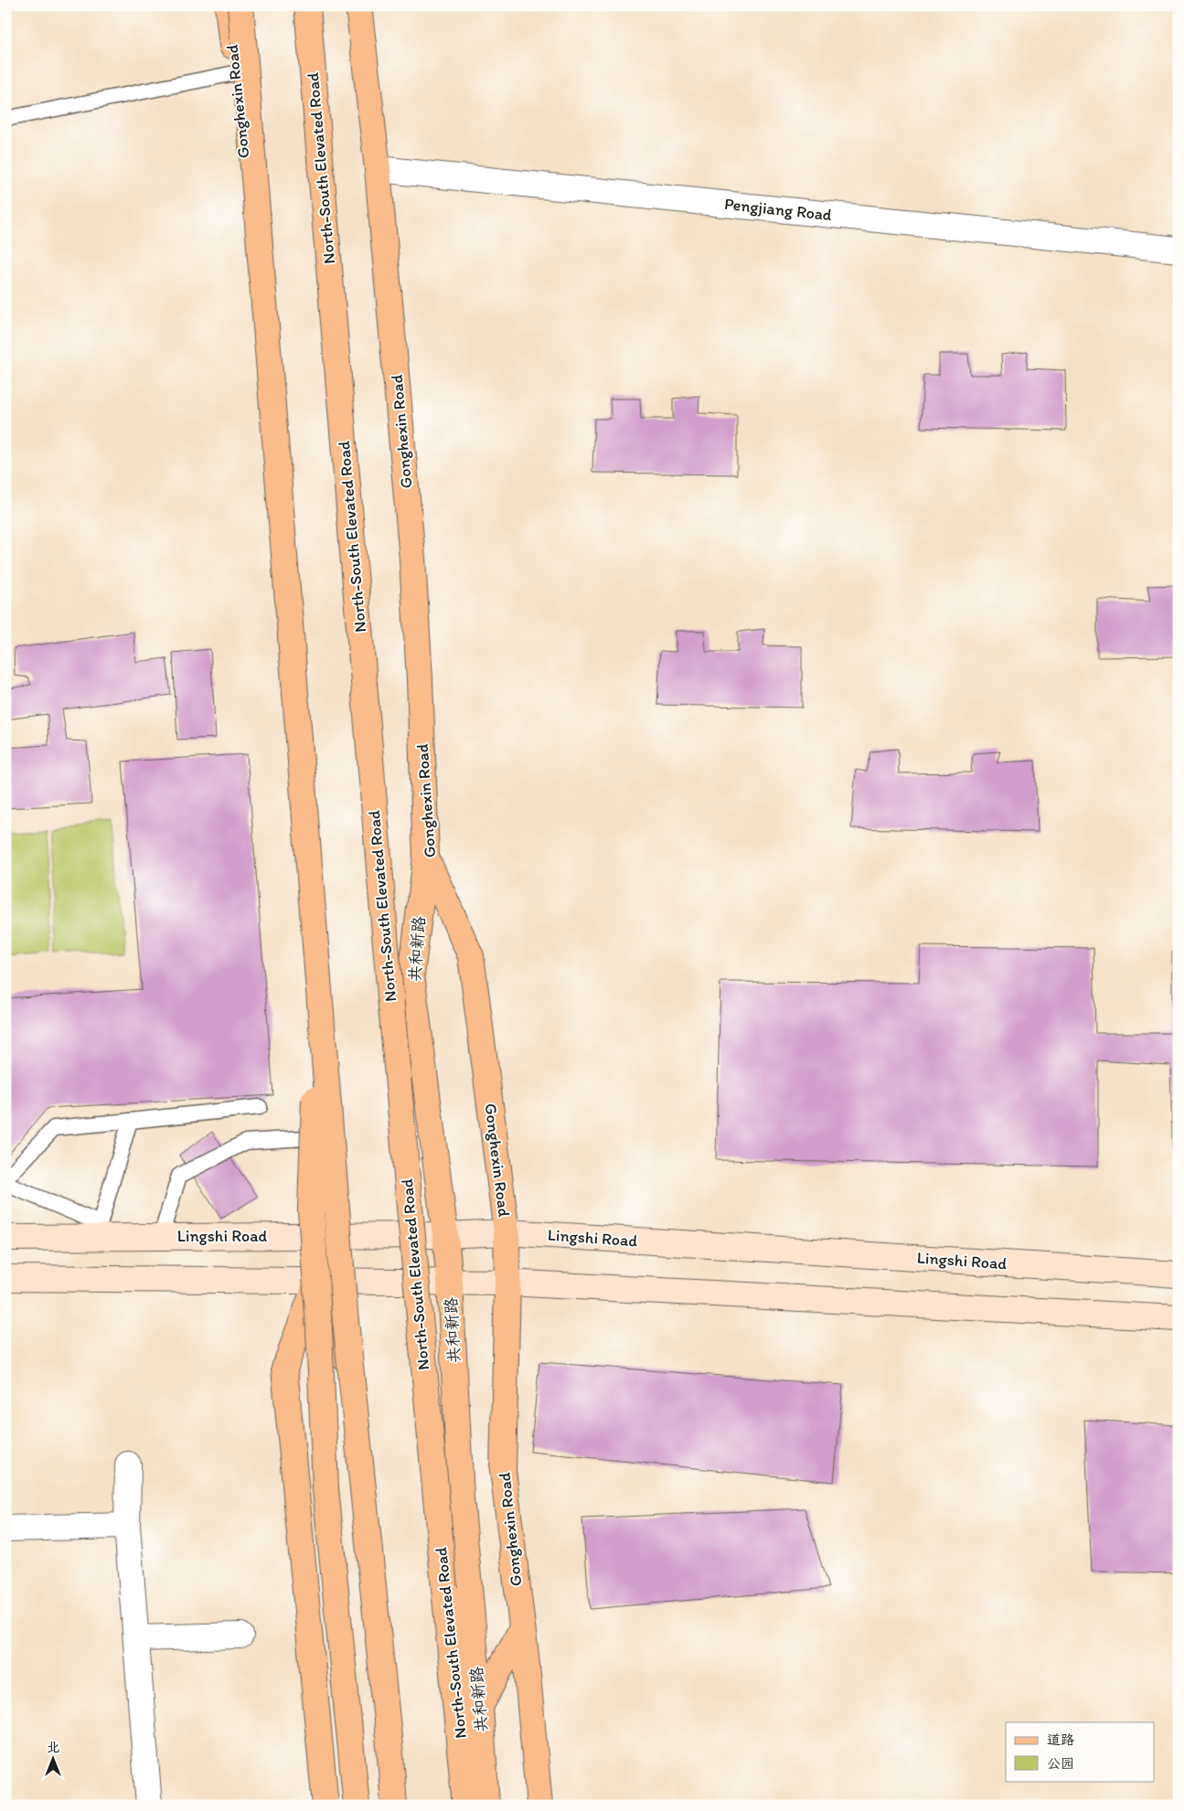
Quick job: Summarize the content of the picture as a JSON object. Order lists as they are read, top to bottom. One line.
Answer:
{"streets":{"main road":["Gonghexin Road","North-South Elevated Road","共和新路","Lingshi Road"],"street":["Pengjiang Road"]},"crossings":[["Gonghexin Road","Pengjiang Road"],["Gonghexin Road","共和新路"],["Gonghexin Road","Lingshi Road"],["共和新路","Lingshi Road"]],"legend":["道路","公园"],"north":"top"}
